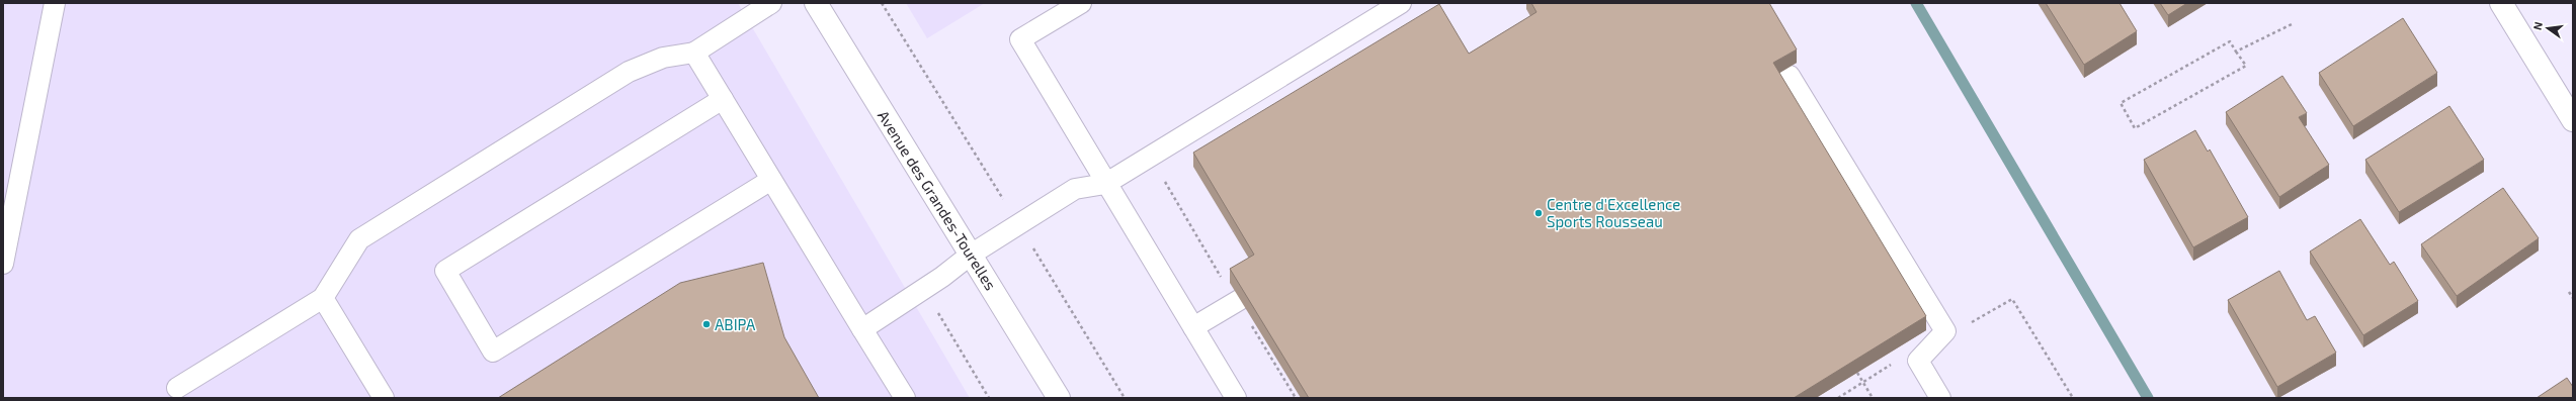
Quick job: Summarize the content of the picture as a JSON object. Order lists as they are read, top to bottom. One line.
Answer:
{"streets":{"street":["Avenue des Grandes-Tourelles"]},"places":["Centre d'Excellence Sports Rousseau","ABIPA"],"north":"left"}
